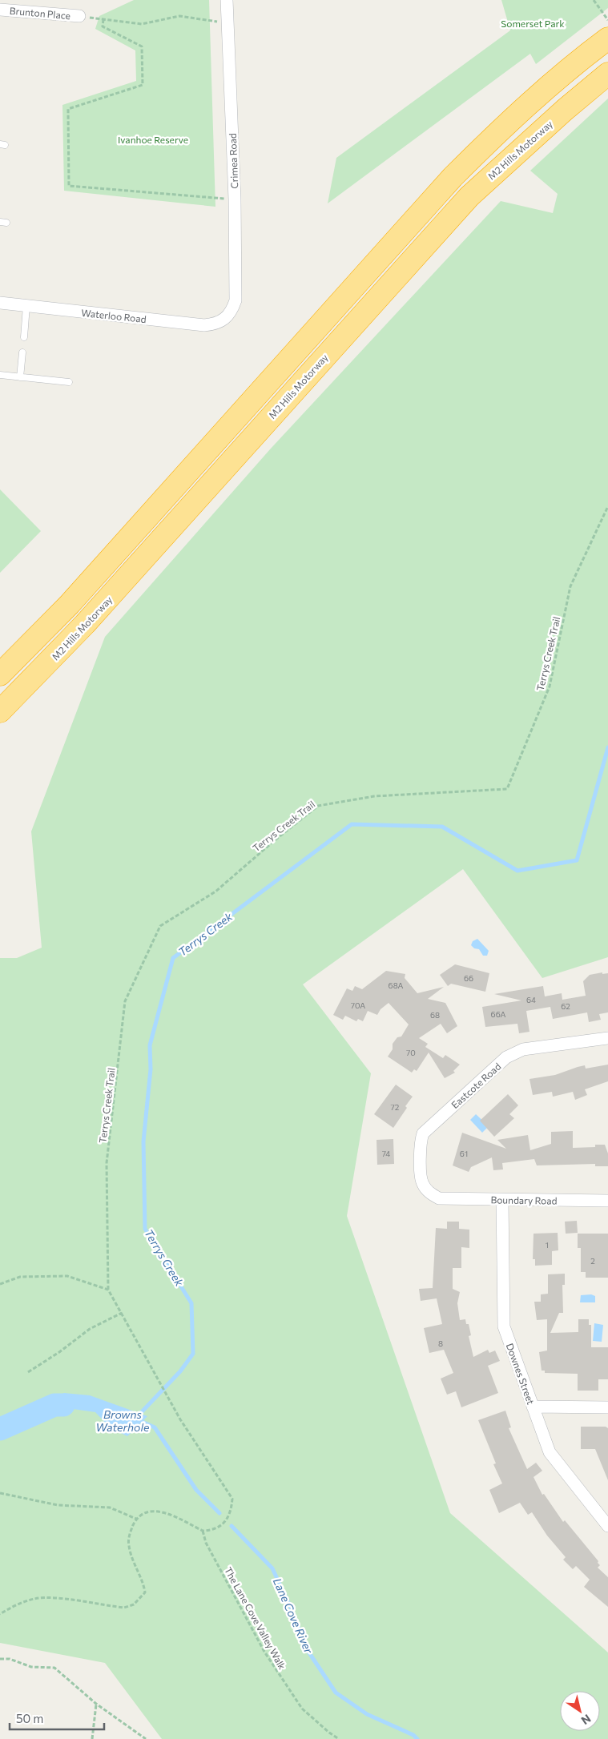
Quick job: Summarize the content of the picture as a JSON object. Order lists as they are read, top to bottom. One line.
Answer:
{"streets":{"highway":["M2 Hills Motorway"],"street":["Brunton Place","Crimea Road","Waterloo Road","Eastcote Road","Boundary Road","Downes Street"],"path":["Terrys Creek Trail","The Lane Cove Valley Walk"]},"crossings":[["Crimea Road","Waterloo Road"],["Eastcote Road","Boundary Road"],["Boundary Road","Downes Street"]],"water":["Terrys Creek","Browns Waterhole","Lane Cove River"],"parks":["Somerset Park","Ivanhoe Reserve"],"house_numbers":["66","68A","64","70A","62","66A","68","70","72","74","61","1","2","8"],"scale_bar":"50 m","north":"bottom right"}
